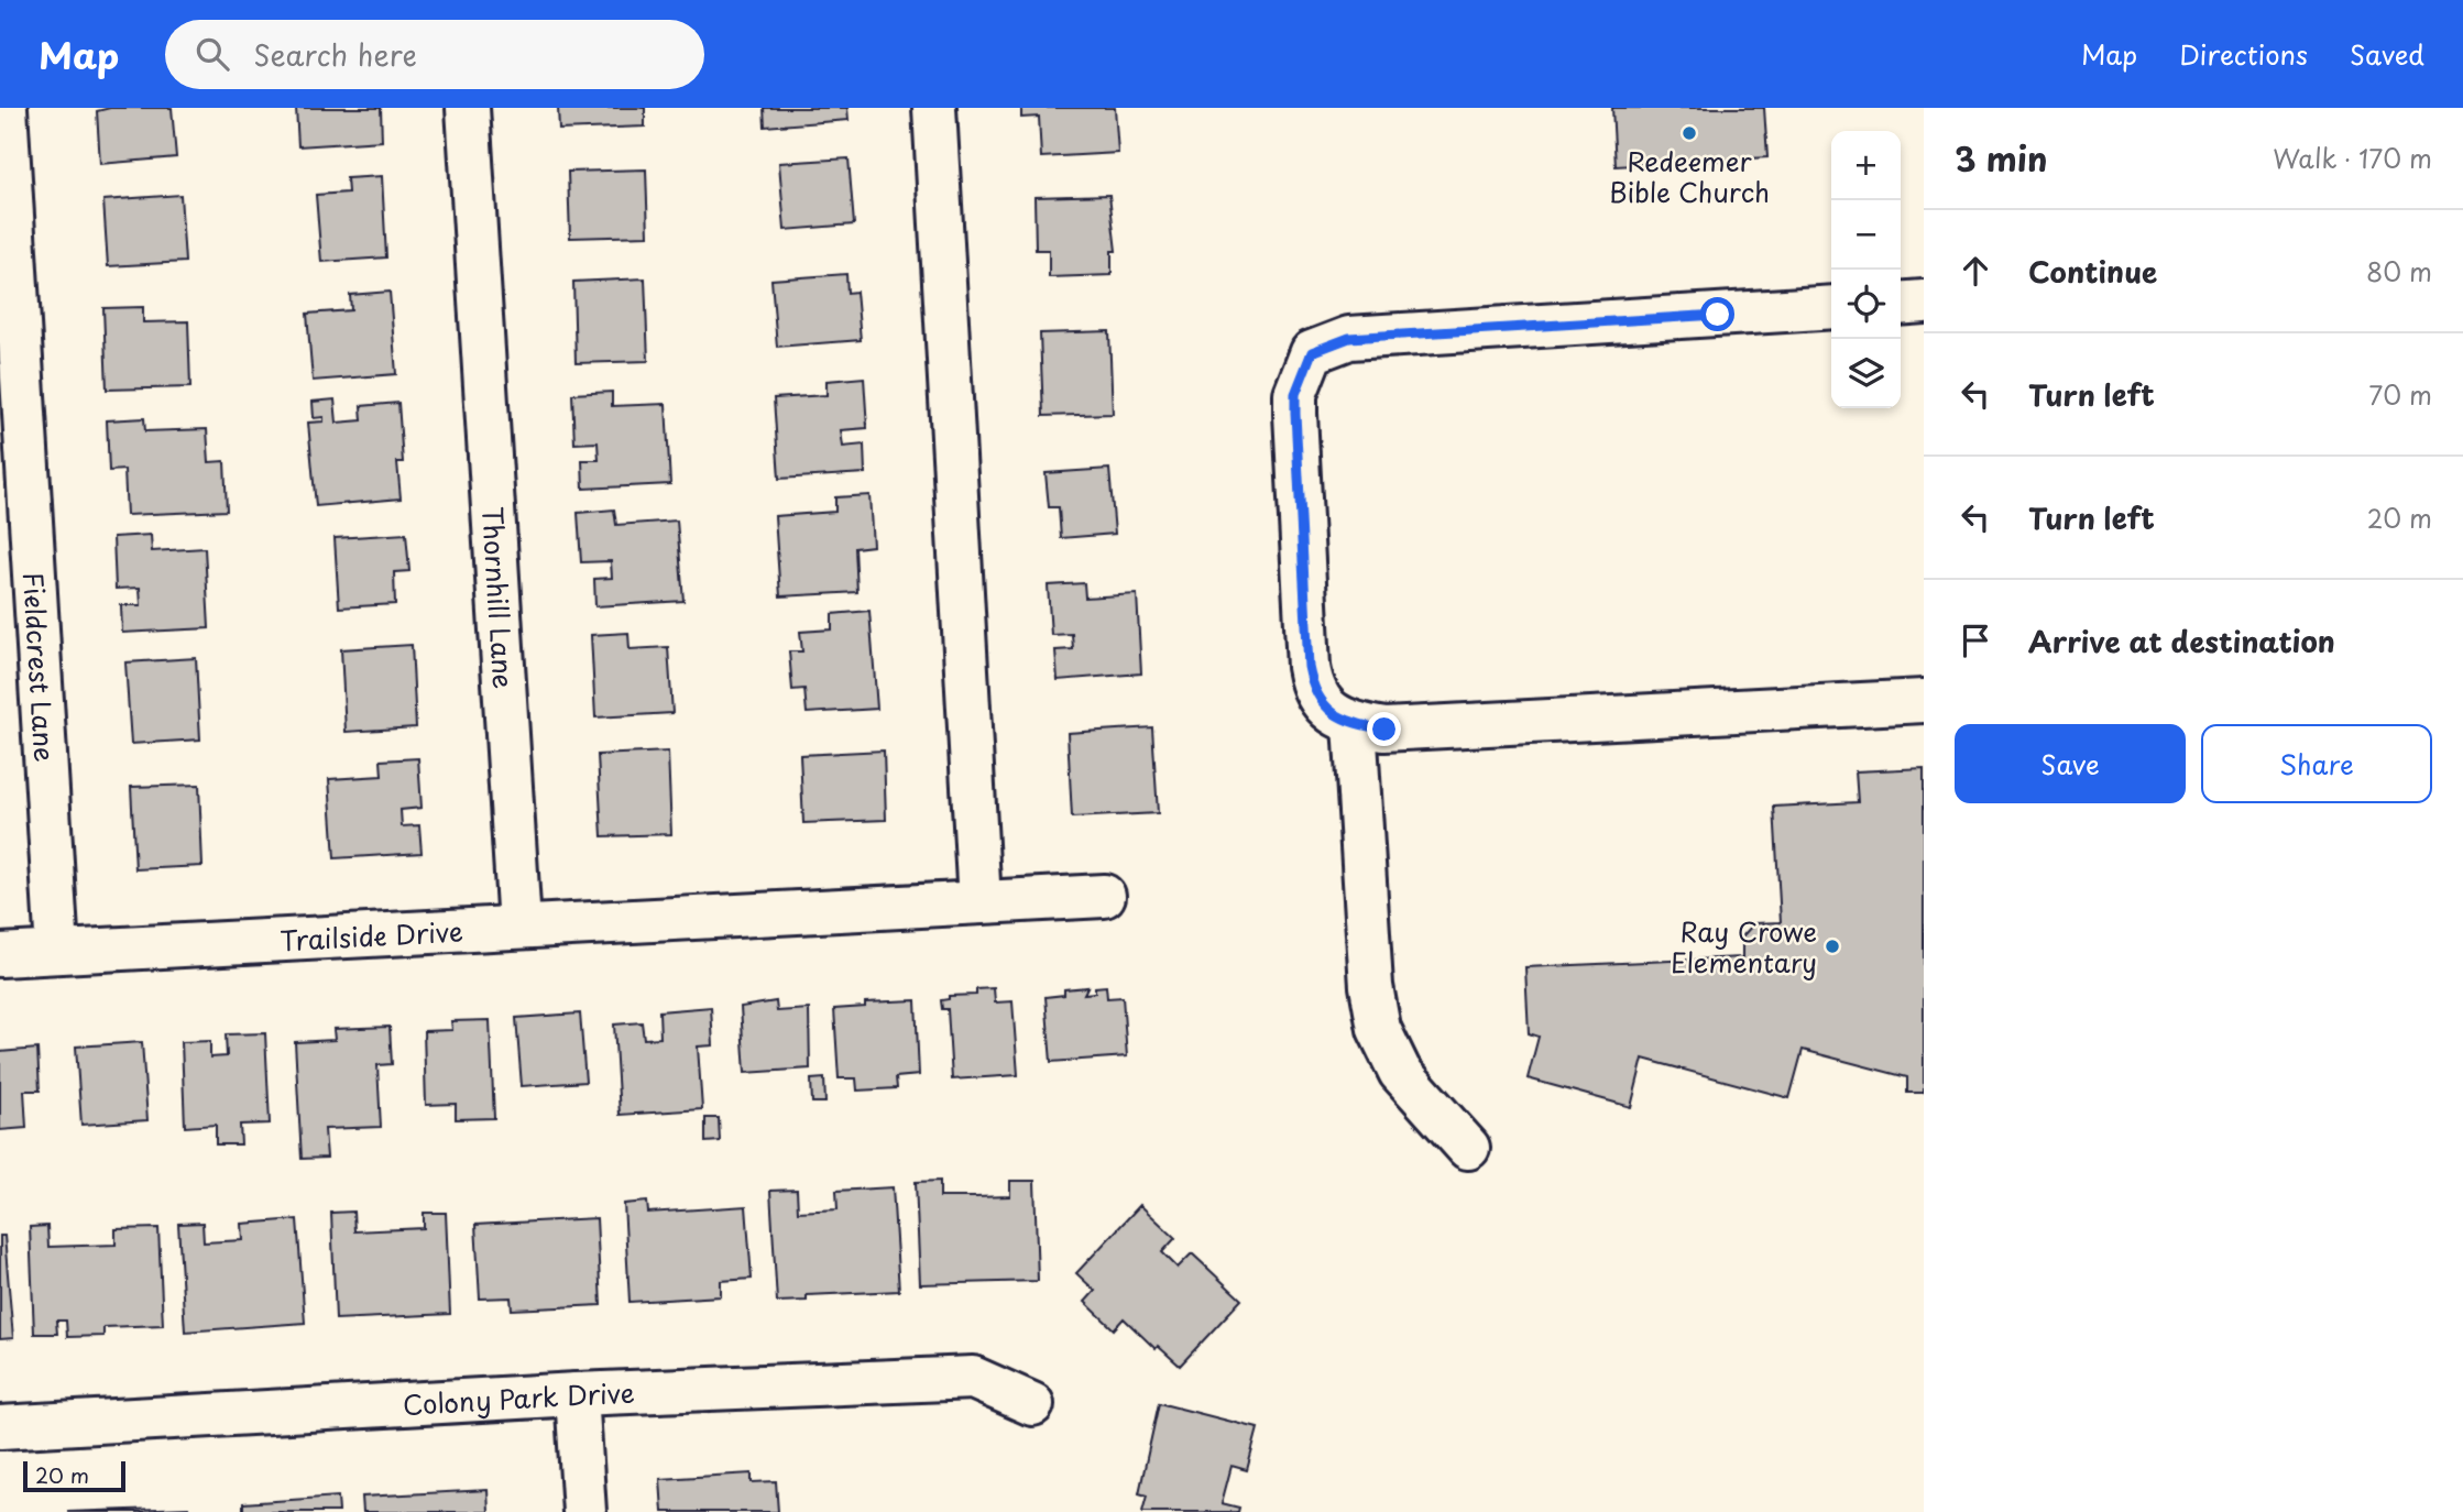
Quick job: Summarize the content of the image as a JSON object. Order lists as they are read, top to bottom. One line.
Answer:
{"streets":{"street":["Thornhill Lane","Fieldcrest Lane","Trailside Drive","Colony Park Drive"]},"crossings":[["Thornhill Lane","Trailside Drive"],["Fieldcrest Lane","Trailside Drive"]],"places":["Redeemer Bible Church","Ray Crowe Elementary"],"scale_bar":"20 m","page":{"header":"Map","search":"Search here","nav":["Map","Directions","Saved"],"heading":["3 min","Walk · 170 m"],"map_buttons":["+","−"],"list":[["Continue","80 m"],["Turn left","70 m"],["Turn left","20 m"],"Arrive at destination"],"buttons":["Save","Share"],"scale":"20 m"}}
